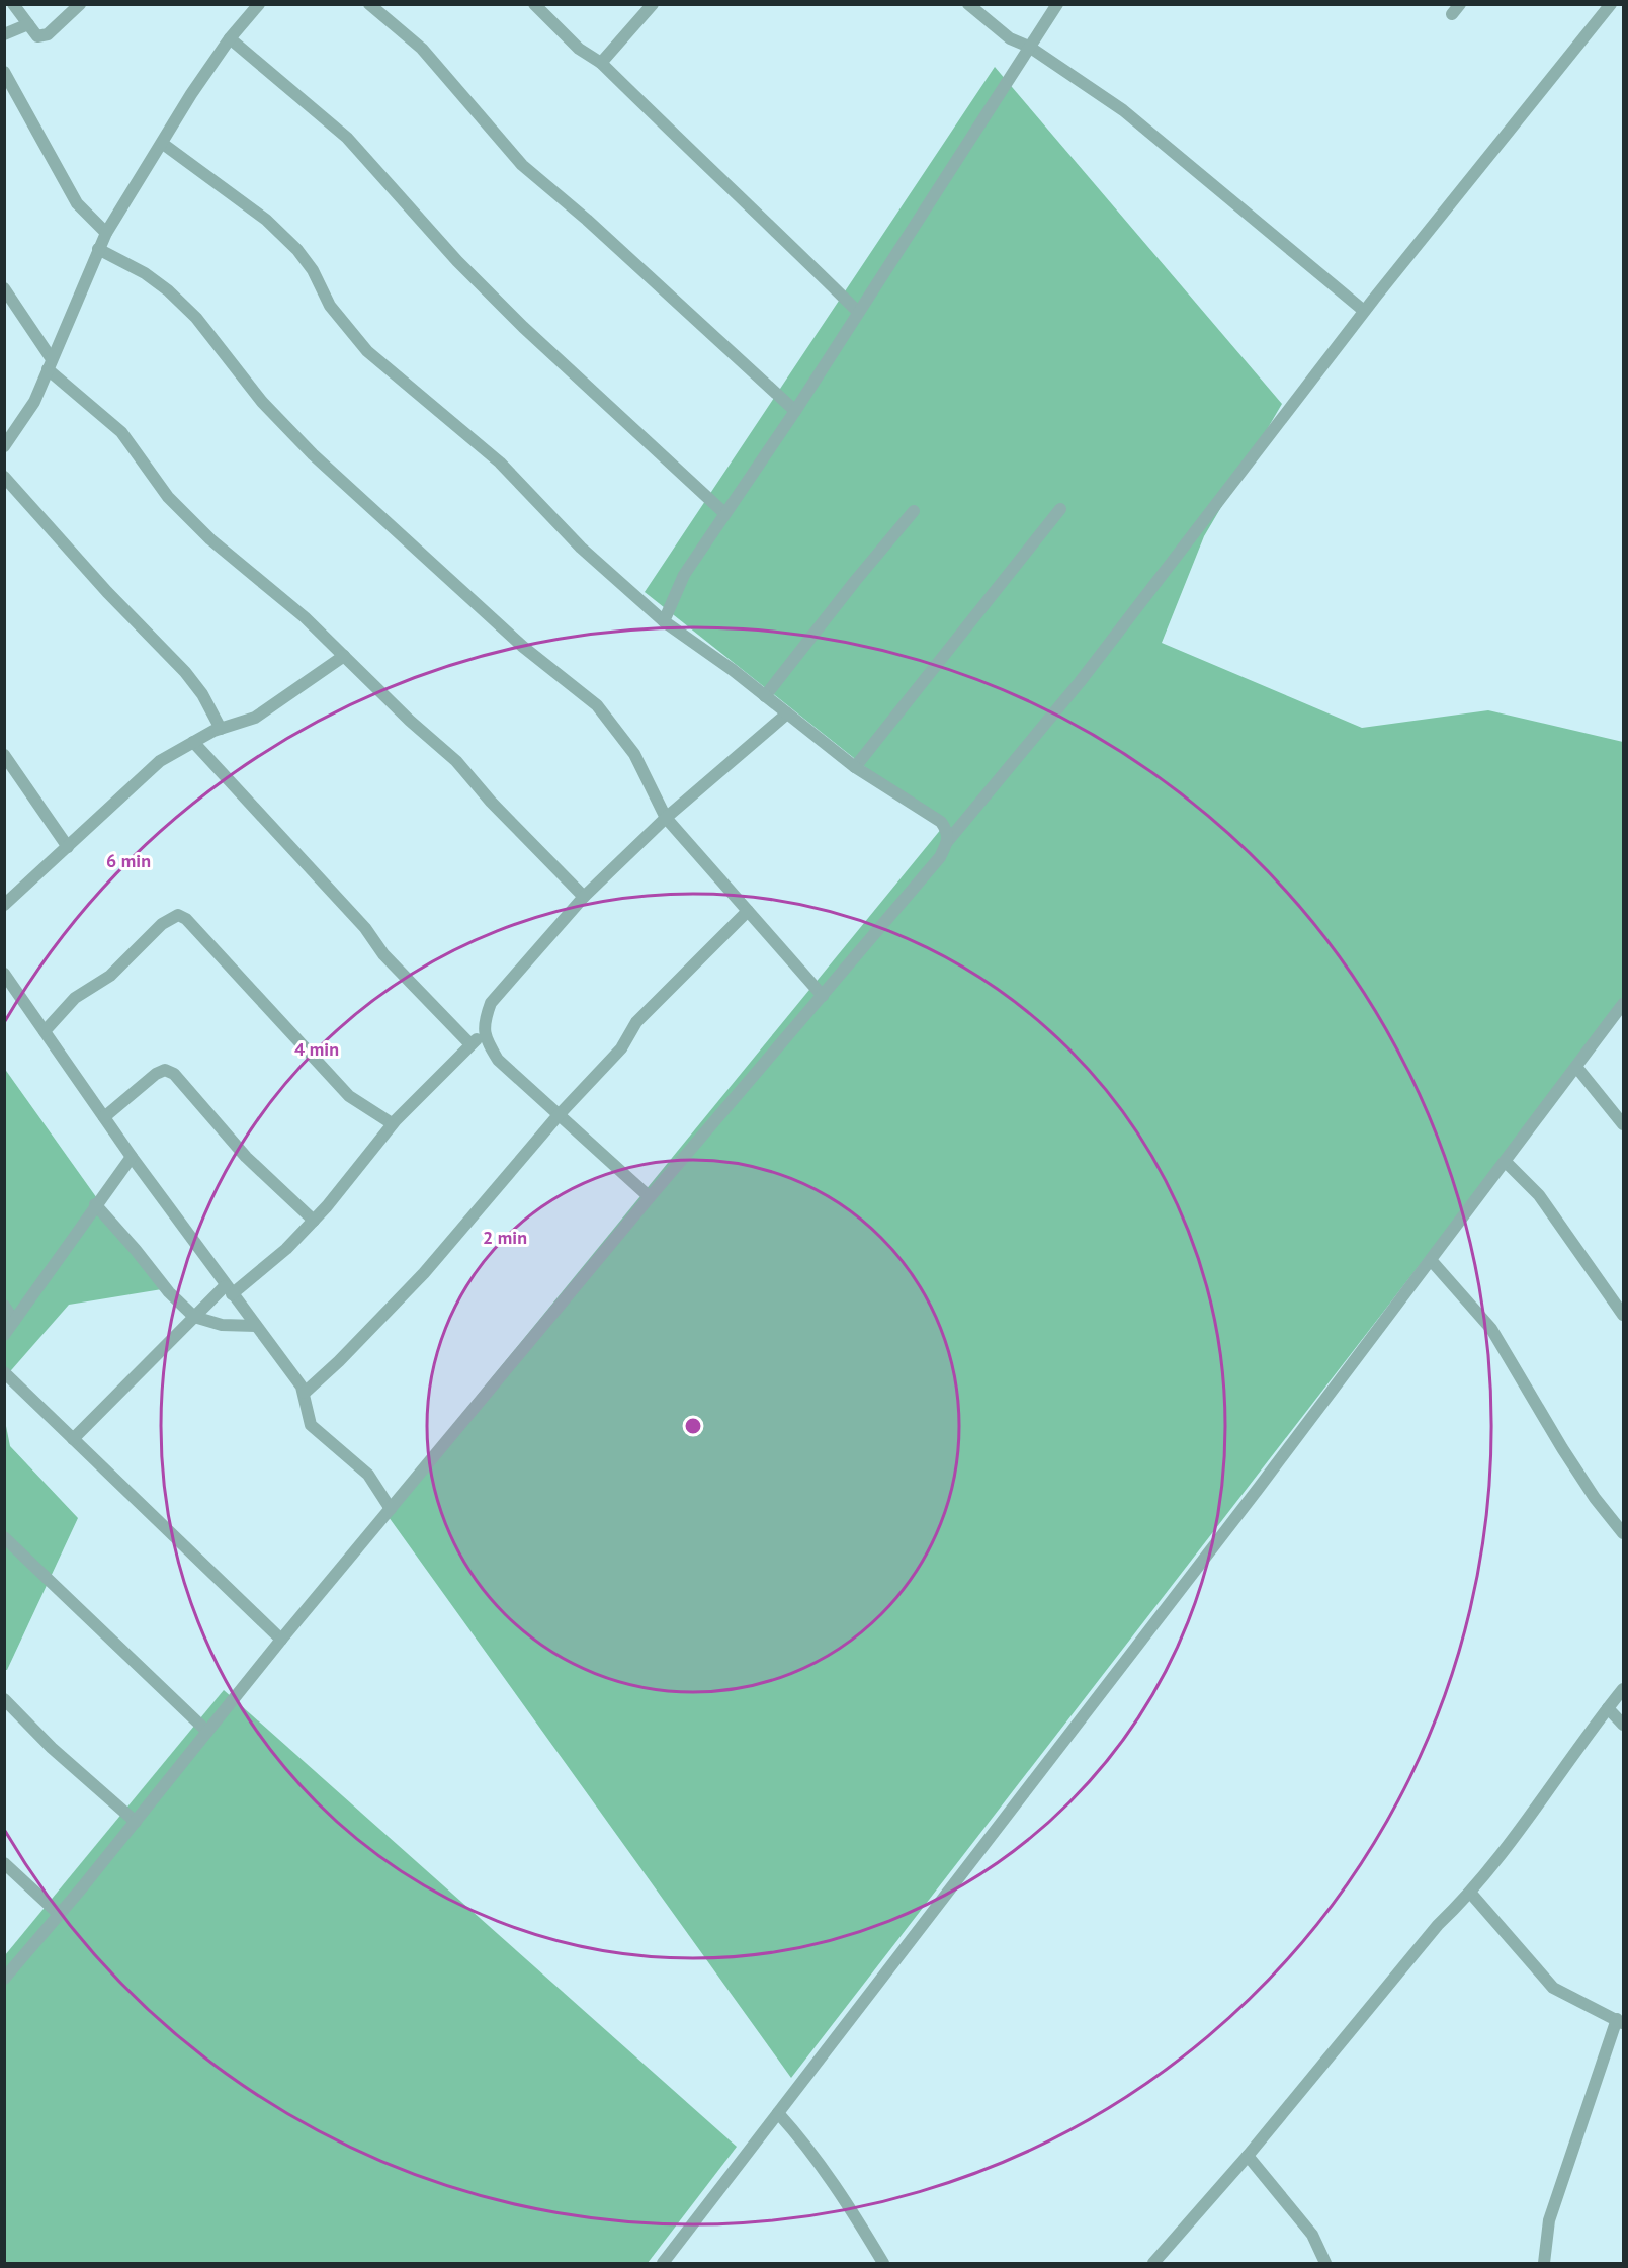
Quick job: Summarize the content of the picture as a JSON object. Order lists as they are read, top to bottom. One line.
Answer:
{"rings":["6 min","4 min","2 min"]}
